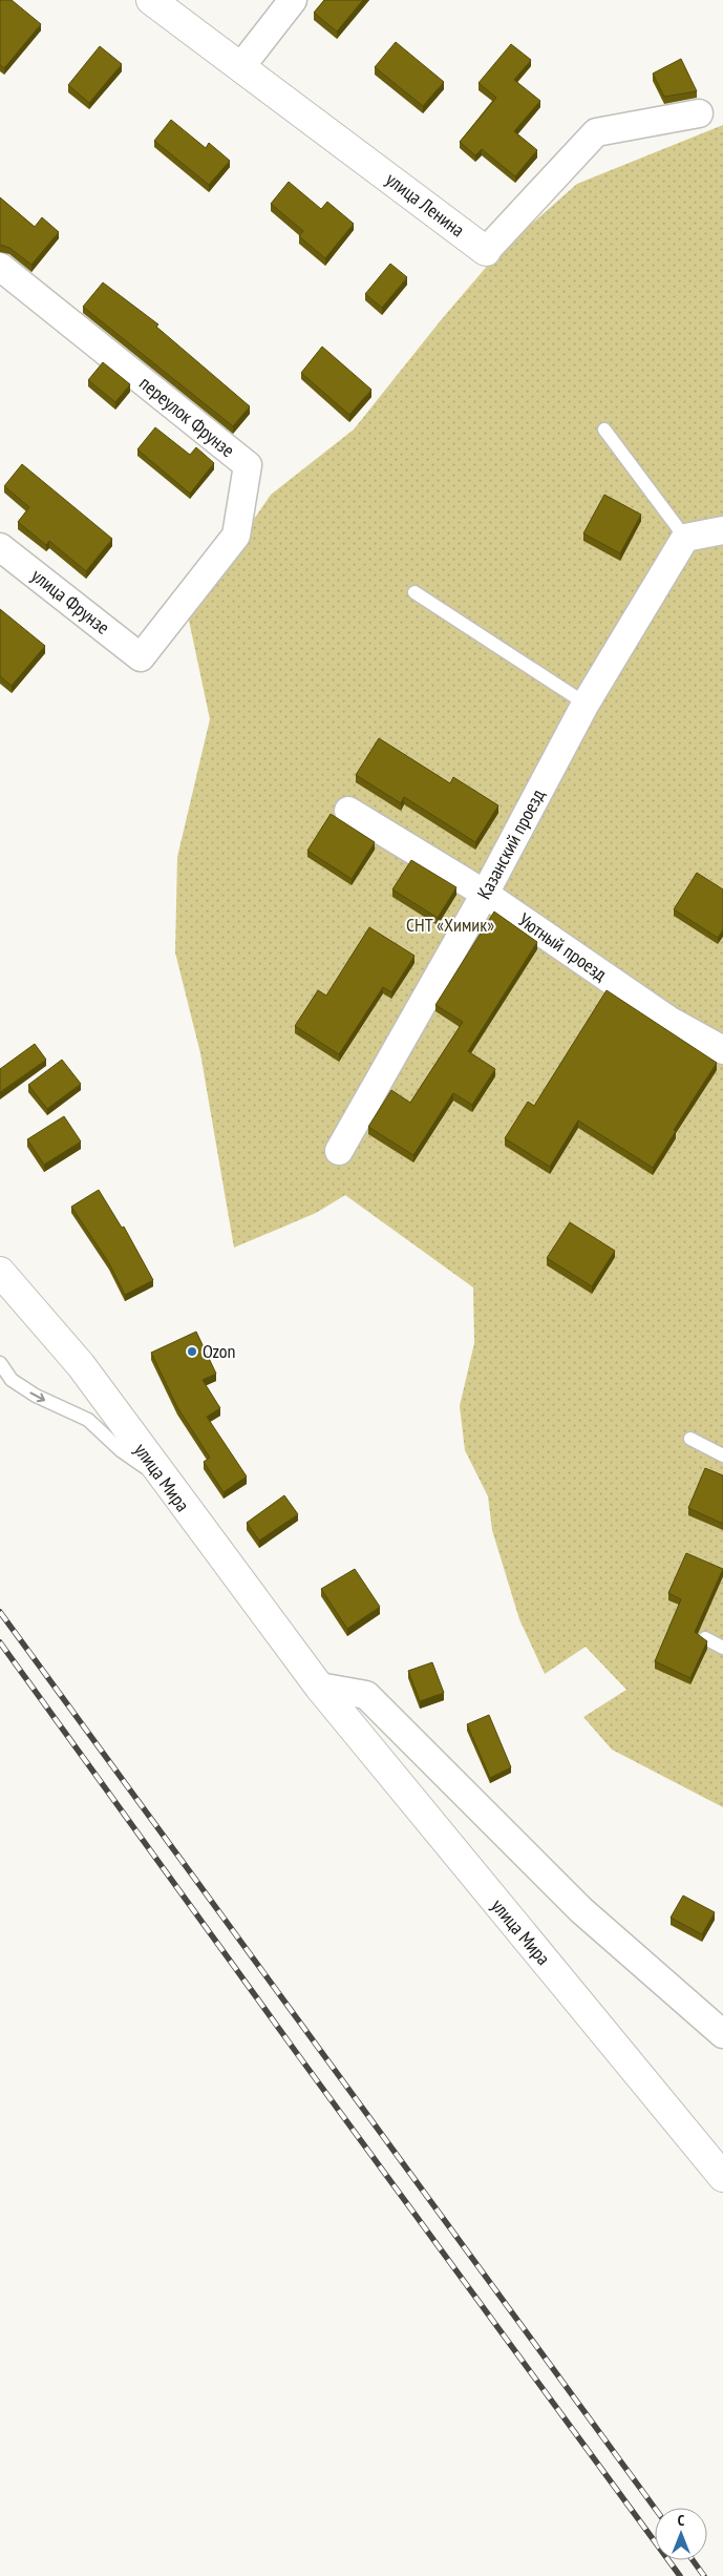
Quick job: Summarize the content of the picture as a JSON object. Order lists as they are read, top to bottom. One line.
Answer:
{"streets":{"main road":["улица Ленина","улица Мира"],"street":["переулок Фрунзе","улица Фрунзе","Казанский проезд","Уютный проезд"]},"crossings":[["переулок Фрунзе","улица Фрунзе"],["Казанский проезд","Уютный проезд"]],"parks":["СНТ «Химик»"],"places":["Ozon"],"north":"top"}
